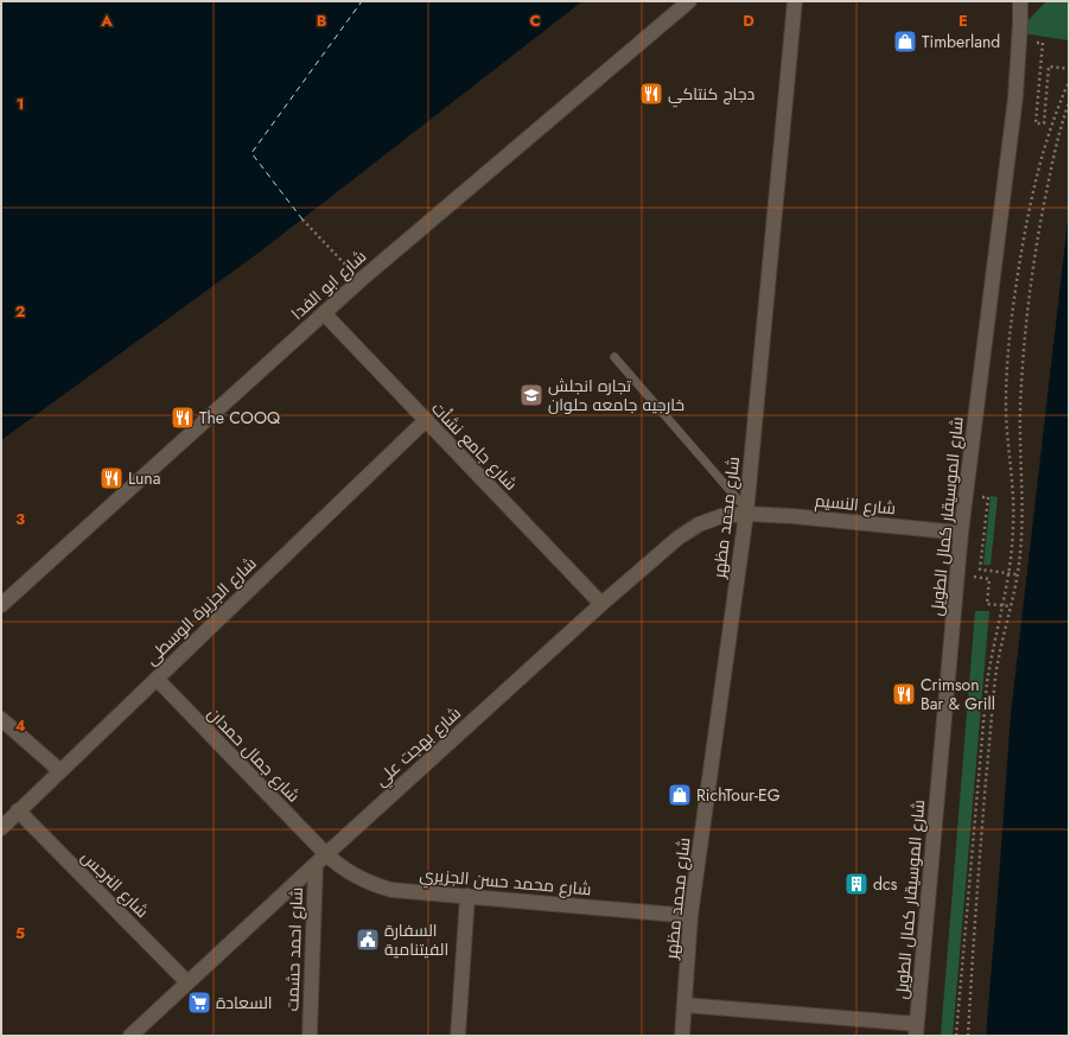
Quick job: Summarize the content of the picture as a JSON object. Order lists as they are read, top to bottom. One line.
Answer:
{"streets":{"street":["شارع ابو الفدا","شارع جامع نشأت","شارع النسيم","شارع الموسيقار كمال الطويل","شارع محمد مظهر","شارع الجزيرة الوسطى","شارع بهجت علي","شارع جمال حمدان","شارع محمد حسن الجزيري","شارع النرجس","شارع احمد حشمت"]},"crossings":[["شارع ابو الفدا","شارع جامع نشأت"],["شارع جامع نشأت","شارع الجزيرة الوسطى"],["شارع جامع نشأت","شارع بهجت علي"],["شارع النسيم","شارع الموسيقار كمال الطويل"],["شارع النسيم","شارع محمد مظهر"],["شارع النسيم","شارع بهجت علي"],["شارع محمد مظهر","شارع بهجت علي"],["شارع محمد مظهر","شارع محمد حسن الجزيري"],["شارع الجزيرة الوسطى","شارع جمال حمدان"],["شارع الجزيرة الوسطى","شارع النرجس"],["شارع بهجت علي","شارع جمال حمدان"],["شارع بهجت علي","شارع محمد حسن الجزيري"],["شارع بهجت علي","شارع النرجس"],["شارع بهجت علي","شارع احمد حشمت"],["شارع جمال حمدان","شارع محمد حسن الجزيري"]],"places":{"shop":["Timberland","RichTour-EG"],"restaurant":["دجاج كنتاكي","The COOQ","Luna","Crimson Bar & Grill"],"school or university":["تجاره انجلش خارجيه جامعه حلوان"],"building":["dcs"],"public building":["السفارة الفيتنامية"],"supermarket":["السعادة"]},"grid":{"columns":["A","B","C","D","E"],"rows":["1","2","3","4","5"]}}
